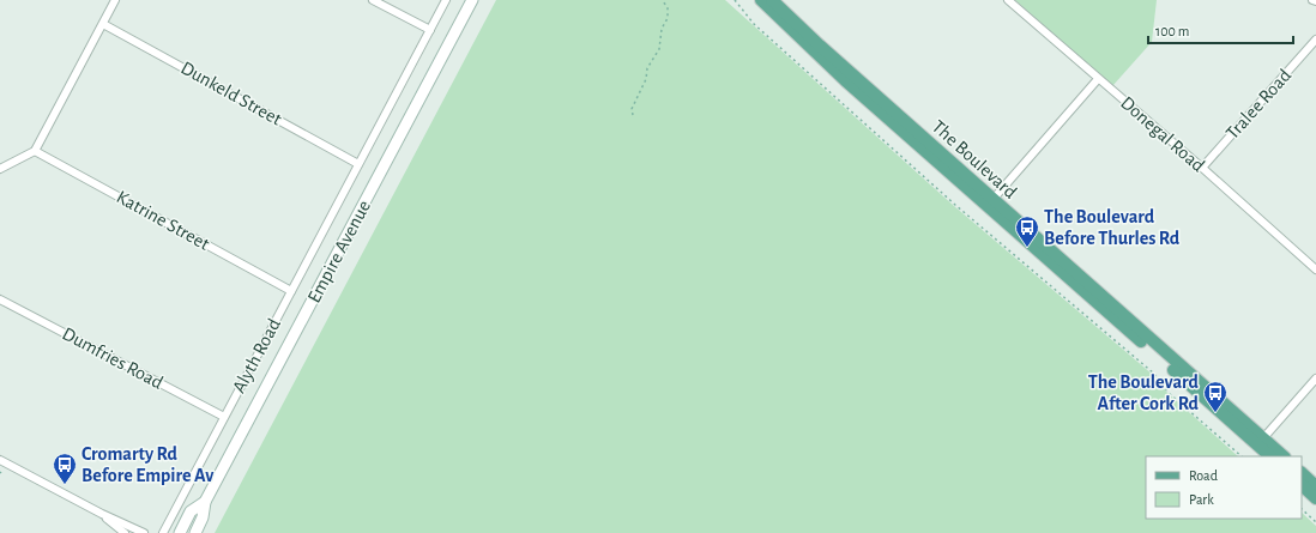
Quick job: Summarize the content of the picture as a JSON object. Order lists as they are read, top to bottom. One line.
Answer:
{"streets":{"main road":["The Boulevard","Empire Avenue"],"street":["Dunkeld Street","Tralee Road","Donegal Road","Katrine Street","Alyth Road","Dumfries Road"]},"crossings":[["Dunkeld Street","Alyth Road"],["Tralee Road","Donegal Road"],["Katrine Street","Alyth Road"],["Alyth Road","Dumfries Road"]],"places":{"bus stop":["The Boulevard Before Thurles Rd","The Boulevard After Cork Rd","Cromarty Rd Before Empire Av"]},"legend":["Road","Park"],"scale_bar":"100 m"}
